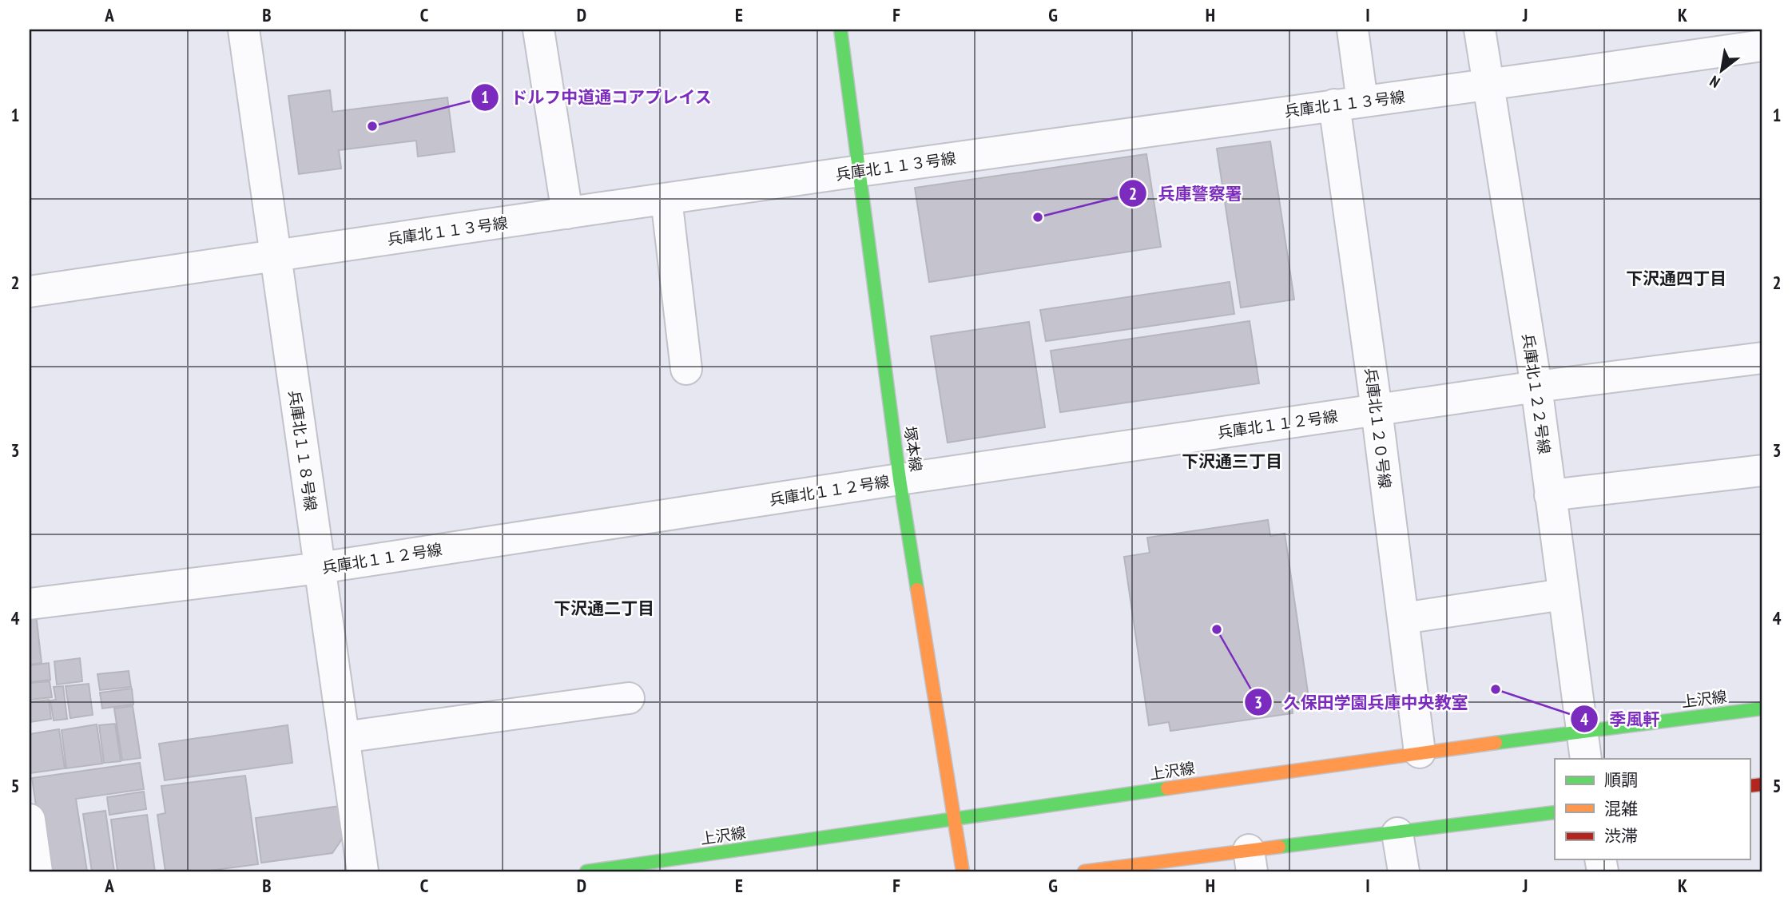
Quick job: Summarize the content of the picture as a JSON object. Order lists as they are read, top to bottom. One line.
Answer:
{"streets":{"main road":["塚本線","上沢線"],"street":["兵庫北１１３号線","兵庫北１２２号線","兵庫北１１２号線","兵庫北１２０号線","兵庫北１１８号線"]},"crossings":[["兵庫北１１３号線","兵庫北１２２号線"],["兵庫北１１３号線","兵庫北１２０号線"],["兵庫北１１３号線","塚本線"],["兵庫北１１３号線","兵庫北１１８号線"],["兵庫北１２２号線","兵庫北１１２号線"],["兵庫北１２２号線","上沢線"],["兵庫北１１２号線","兵庫北１２０号線"],["兵庫北１１２号線","塚本線"],["兵庫北１１２号線","兵庫北１１８号線"],["兵庫北１２０号線","上沢線"],["塚本線","上沢線"]],"districts":["下沢通四丁目","下沢通三丁目","下沢通二丁目"],"places":["ドルフ中道通コアプレイス","兵庫警察署","久保田学園兵庫中央教室","季風軒"],"legend":["順調","混雑","渋滞"],"north":"bottom left","grid":{"columns":["A","B","C","D","E","F","G","H","I","J","K"],"rows":["1","2","3","4","5"]}}
